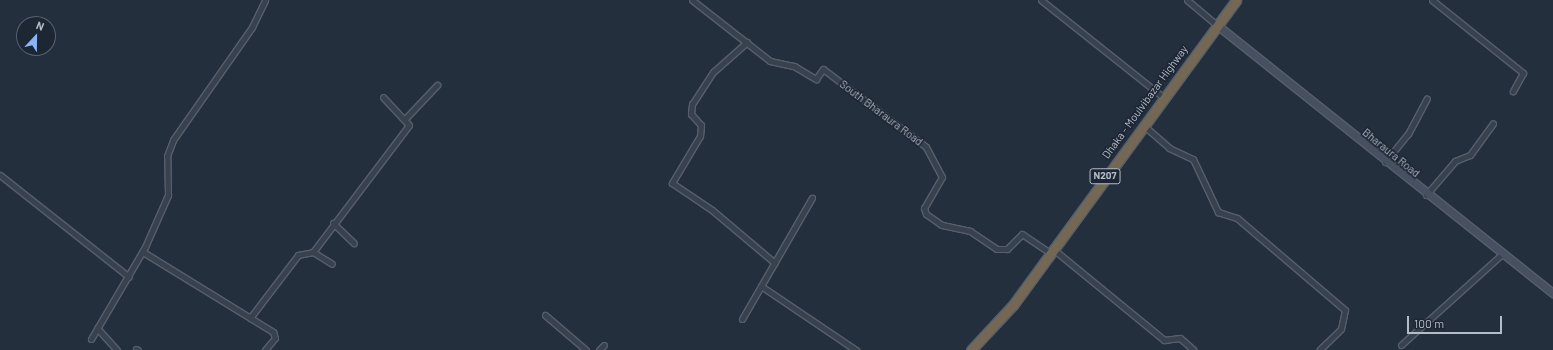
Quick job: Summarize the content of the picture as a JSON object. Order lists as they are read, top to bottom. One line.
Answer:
{"streets":{"highway":["Dhaka - Moulvibazar Highway","N207"],"main road":["Bharaura Road"],"street":["South Bharaura Road"]},"crossings":[["Dhaka - Moulvibazar Highway","South Bharaura Road"],["Dhaka - Moulvibazar Highway","Bharaura Road"]],"scale_bar":"100 m","north":"top"}
